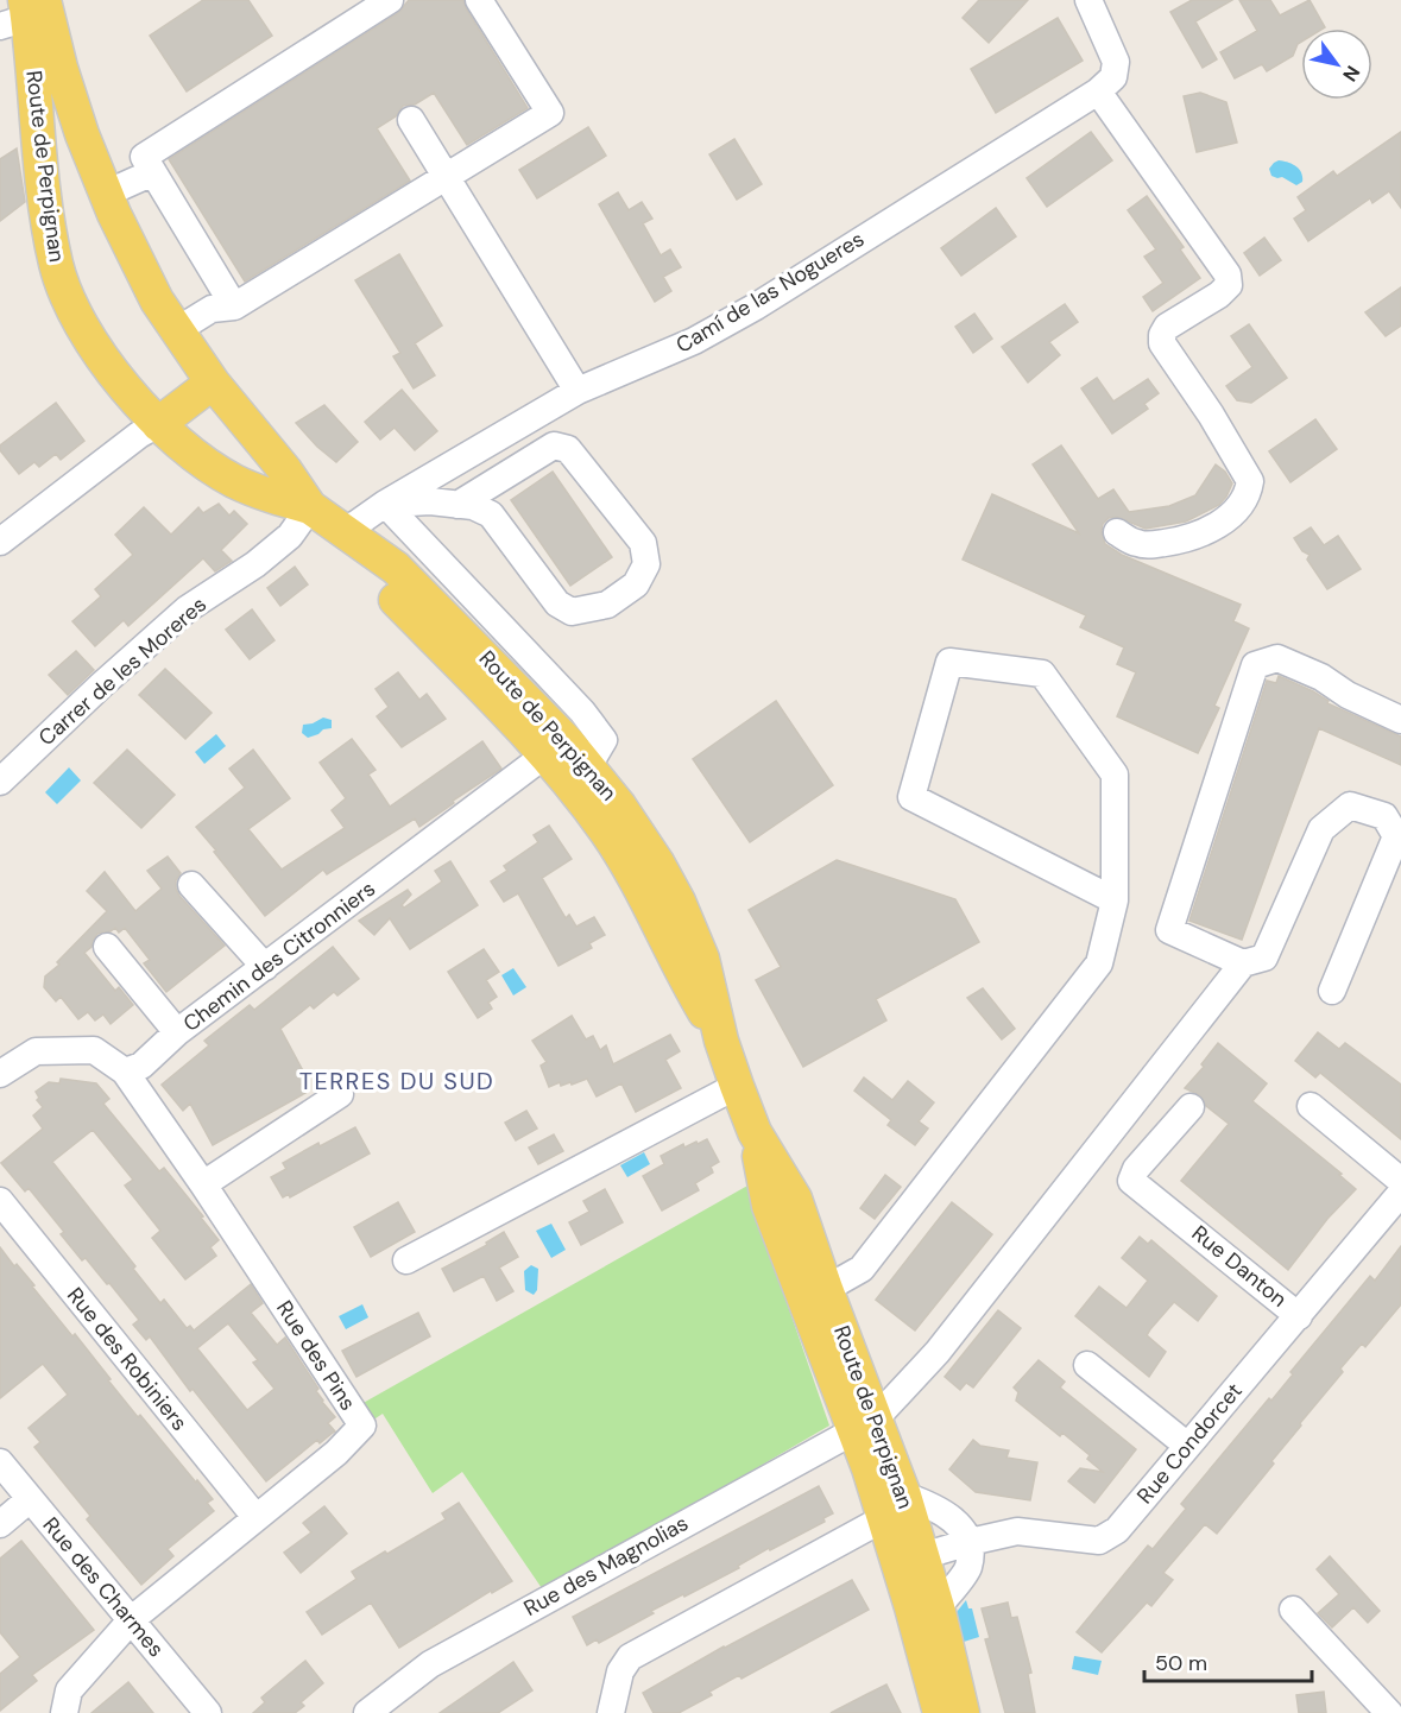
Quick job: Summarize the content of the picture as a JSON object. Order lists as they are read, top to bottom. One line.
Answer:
{"streets":{"main road":["Route de Perpignan"],"street":["Camí de las Nogueres","Carrer de les Moreres","Chemin des Citronniers","Rue Danton","Rue des Pins","Rue des Robiniers","Rue Condorcet","Rue des Magnolias","Rue des Charmes"]},"crossings":[["Route de Perpignan","Camí de las Nogueres"],["Route de Perpignan","Carrer de les Moreres"],["Route de Perpignan","Chemin des Citronniers"],["Route de Perpignan","Rue Condorcet"],["Route de Perpignan","Rue des Magnolias"],["Chemin des Citronniers","Rue des Pins"],["Rue Danton","Rue Condorcet"],["Rue des Pins","Rue des Robiniers"],["Rue des Pins","Rue des Charmes"]],"districts":["TERRES DU SUD"],"scale_bar":"50 m","north":"bottom right"}
